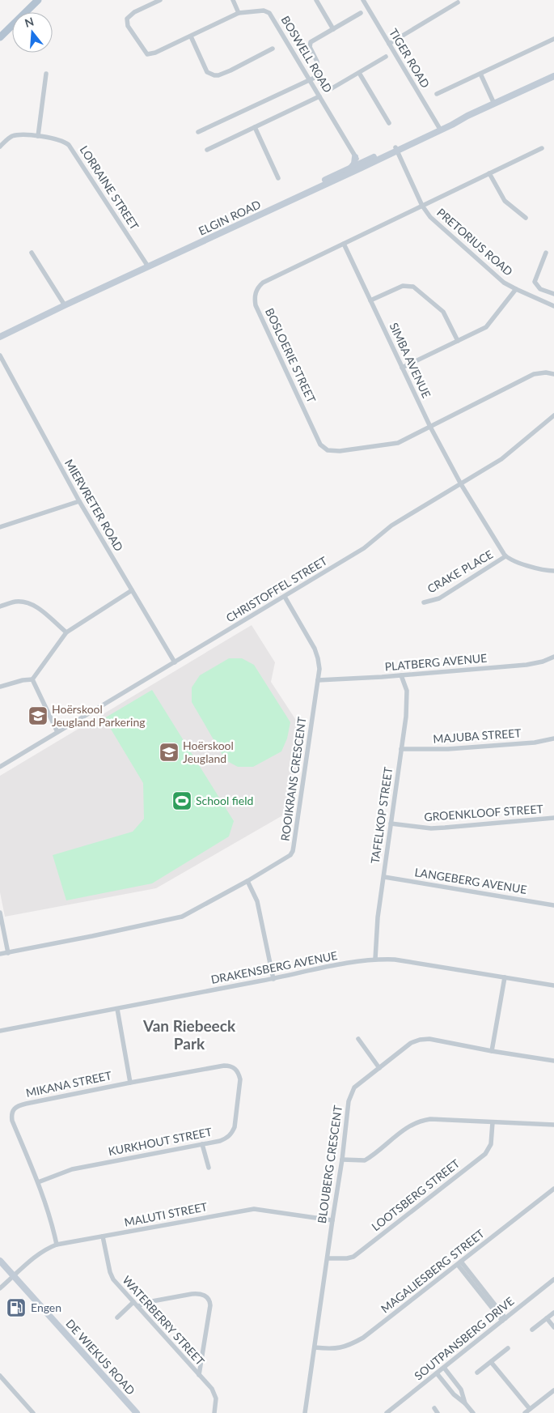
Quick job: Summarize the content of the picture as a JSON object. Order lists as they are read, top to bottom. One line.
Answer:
{"streets":{"street":["BOSWELL ROAD","TIGER ROAD","LORRAINE STREET","ELGIN ROAD","PRETORIUS ROAD","BOSLOERIE STREET","SIMBA AVENUE","MIERVRETER ROAD","CRAKE PLACE","CHRISTOFFEL STREET","PLATBERG AVENUE","MAJUBA STREET","ROOIKRANS CRESCENT","GROENKLOOF STREET","TAFELKOP STREET","LANGEBERG AVENUE","DRAKENSBERG AVENUE","MIKANA STREET","KURKHOUT STREET","BLOUBERG CRESCENT","LOOTSBERG STREET","MALUTI STREET","MAGALIESBERG STREET","WATERBERRY STREET","SOUTPANSBERG DRIVE","DE WIEKUS ROAD"]},"crossings":[["BOSWELL ROAD","ELGIN ROAD"],["TIGER ROAD","ELGIN ROAD"],["LORRAINE STREET","ELGIN ROAD"],["ELGIN ROAD","PRETORIUS ROAD"],["PRETORIUS ROAD","BOSLOERIE STREET"],["BOSLOERIE STREET","SIMBA AVENUE"],["SIMBA AVENUE","CRAKE PLACE"],["SIMBA AVENUE","CHRISTOFFEL STREET"],["MIERVRETER ROAD","CHRISTOFFEL STREET"],["CHRISTOFFEL STREET","ROOIKRANS CRESCENT"],["PLATBERG AVENUE","ROOIKRANS CRESCENT"],["PLATBERG AVENUE","TAFELKOP STREET"],["MAJUBA STREET","TAFELKOP STREET"],["GROENKLOOF STREET","TAFELKOP STREET"],["TAFELKOP STREET","LANGEBERG AVENUE"],["TAFELKOP STREET","DRAKENSBERG AVENUE"],["MIKANA STREET","KURKHOUT STREET"],["MIKANA STREET","MALUTI STREET"],["BLOUBERG CRESCENT","LOOTSBERG STREET"],["BLOUBERG CRESCENT","MALUTI STREET"],["BLOUBERG CRESCENT","MAGALIESBERG STREET"],["MALUTI STREET","WATERBERRY STREET"],["MALUTI STREET","DE WIEKUS ROAD"]],"districts":["Van Riebeeck Park"],"places":{"school or university":["Hoërskool Jeugland Parkering","Hoërskool Jeugland"],"sports":["School field"],"fuel station":["Engen"]},"north":"top"}
